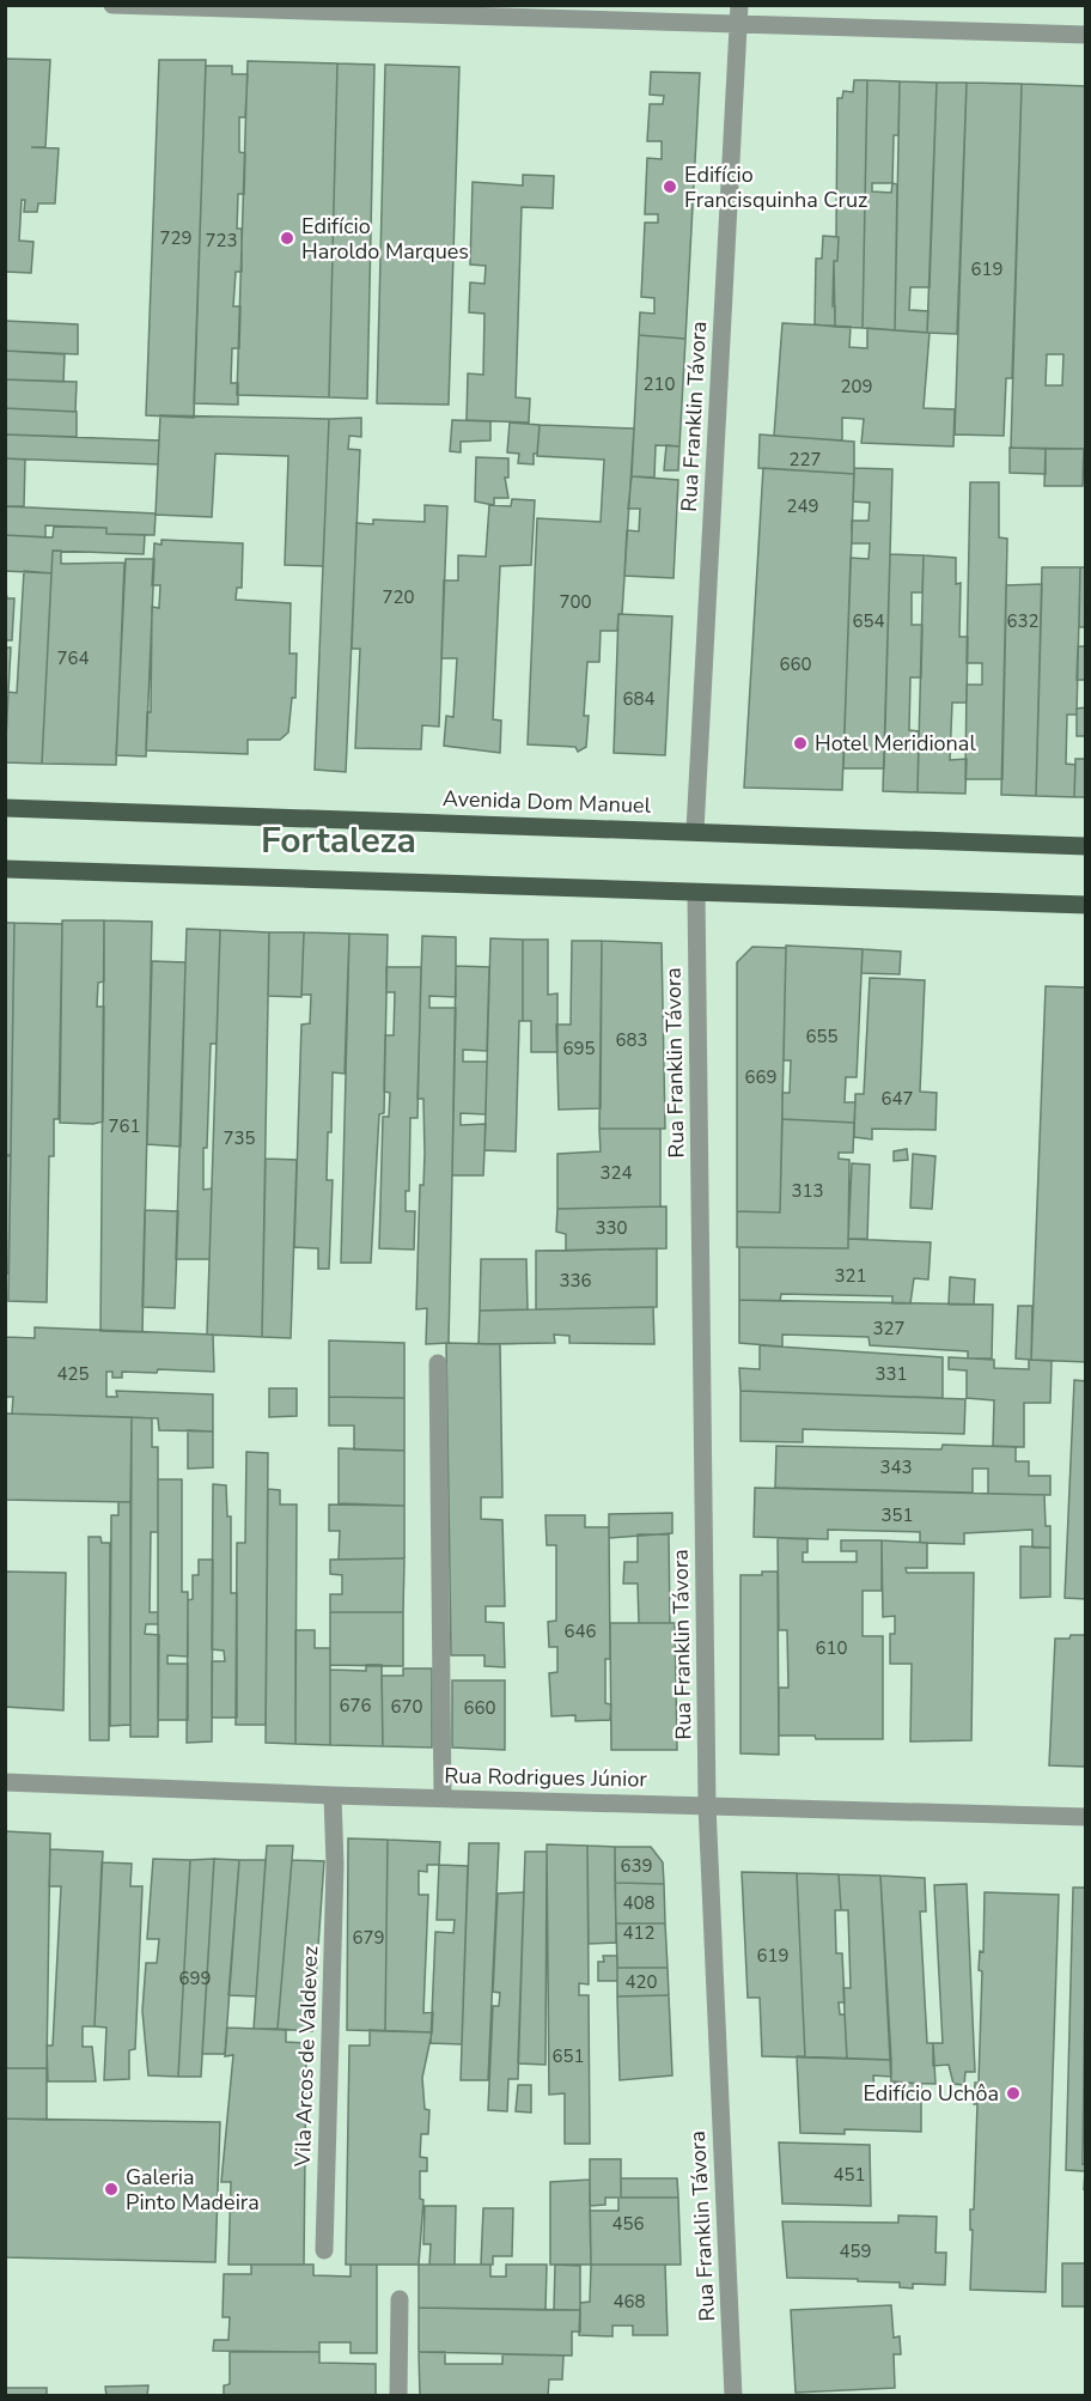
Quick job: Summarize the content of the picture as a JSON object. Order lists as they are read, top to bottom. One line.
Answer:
{"streets":{"main road":["Avenida Dom Manuel"],"street":["Rua Franklin Távora","Rua Rodrigues Júnior","Vila Arcos de Valdevez"]},"crossings":[["Rua Franklin Távora","Avenida Dom Manuel"],["Rua Franklin Távora","Rua Rodrigues Júnior"],["Rua Rodrigues Júnior","Vila Arcos de Valdevez"]],"districts":["Fortaleza"],"places":["Edifício Francisquinha Cruz","Edifício Haroldo Marques","Hotel Meridional","Edifício Uchôa","Galeria Pinto Madeira"],"house_numbers":["729","723","619","210","209","227","249","720","700","654","632","764","660","684","655","683","695","669","647","761","735","324","313","330","321","336","327","425","331","343","351","646","610","676","670","660","639","408","412","679","619","699","420","651","451","456","459","468"]}
